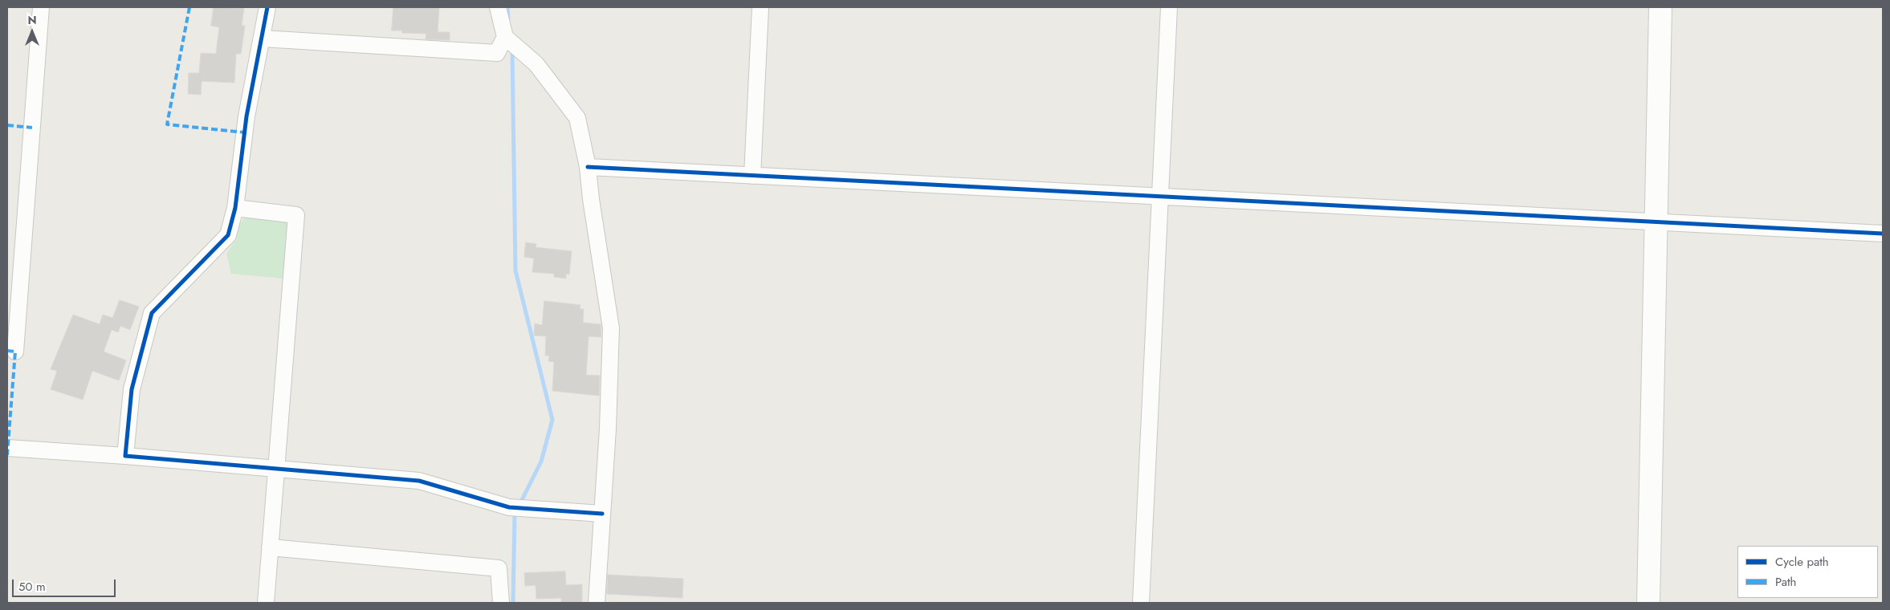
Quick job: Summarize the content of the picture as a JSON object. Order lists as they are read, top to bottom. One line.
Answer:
{"legend":["Cycle path","Path"],"scale_bar":"50 m","north":"top"}
